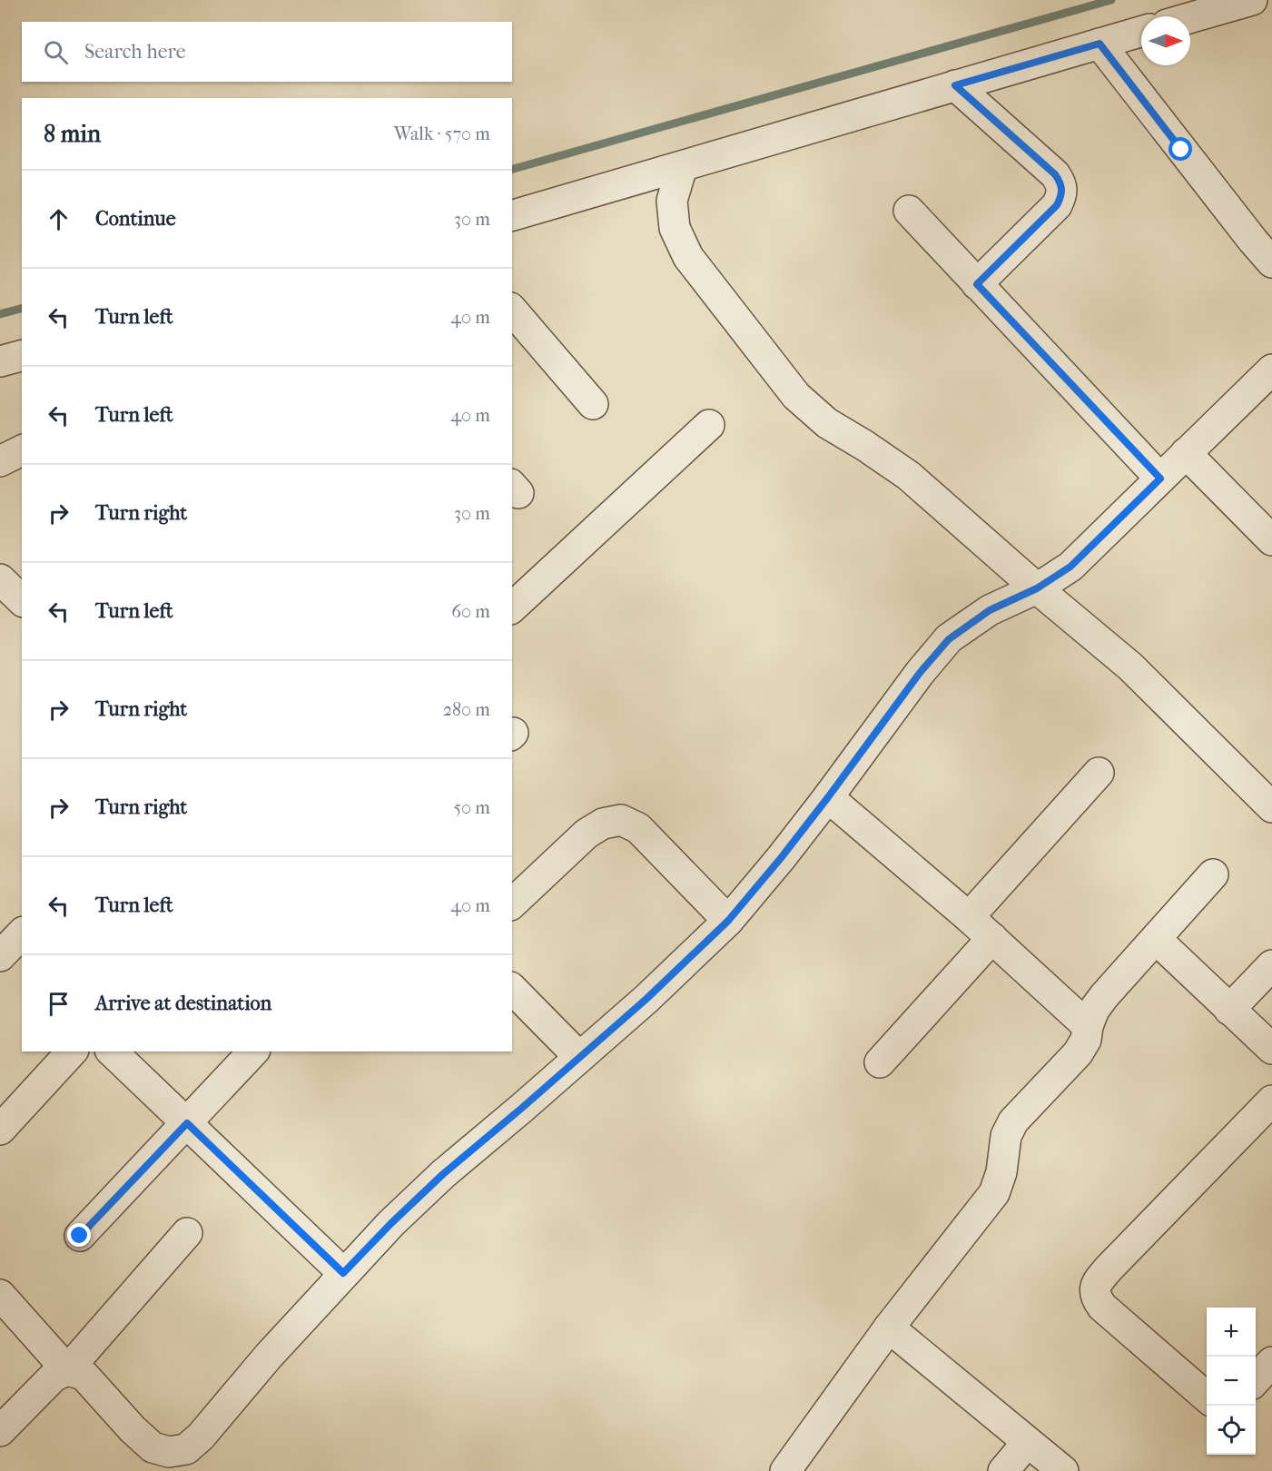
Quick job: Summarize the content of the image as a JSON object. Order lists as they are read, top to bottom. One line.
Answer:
{"north":"right","page":{"search":"Search here","heading":["8 min","Walk · 570 m"],"list":[["Continue","30 m"],["Turn left","40 m"],["Turn left","40 m"],["Turn right","30 m"],["Turn left","60 m"],["Turn right","280 m"],["Turn right","50 m"],["Turn left","40 m"],"Arrive at destination"],"map_buttons":["+","−"]}}
